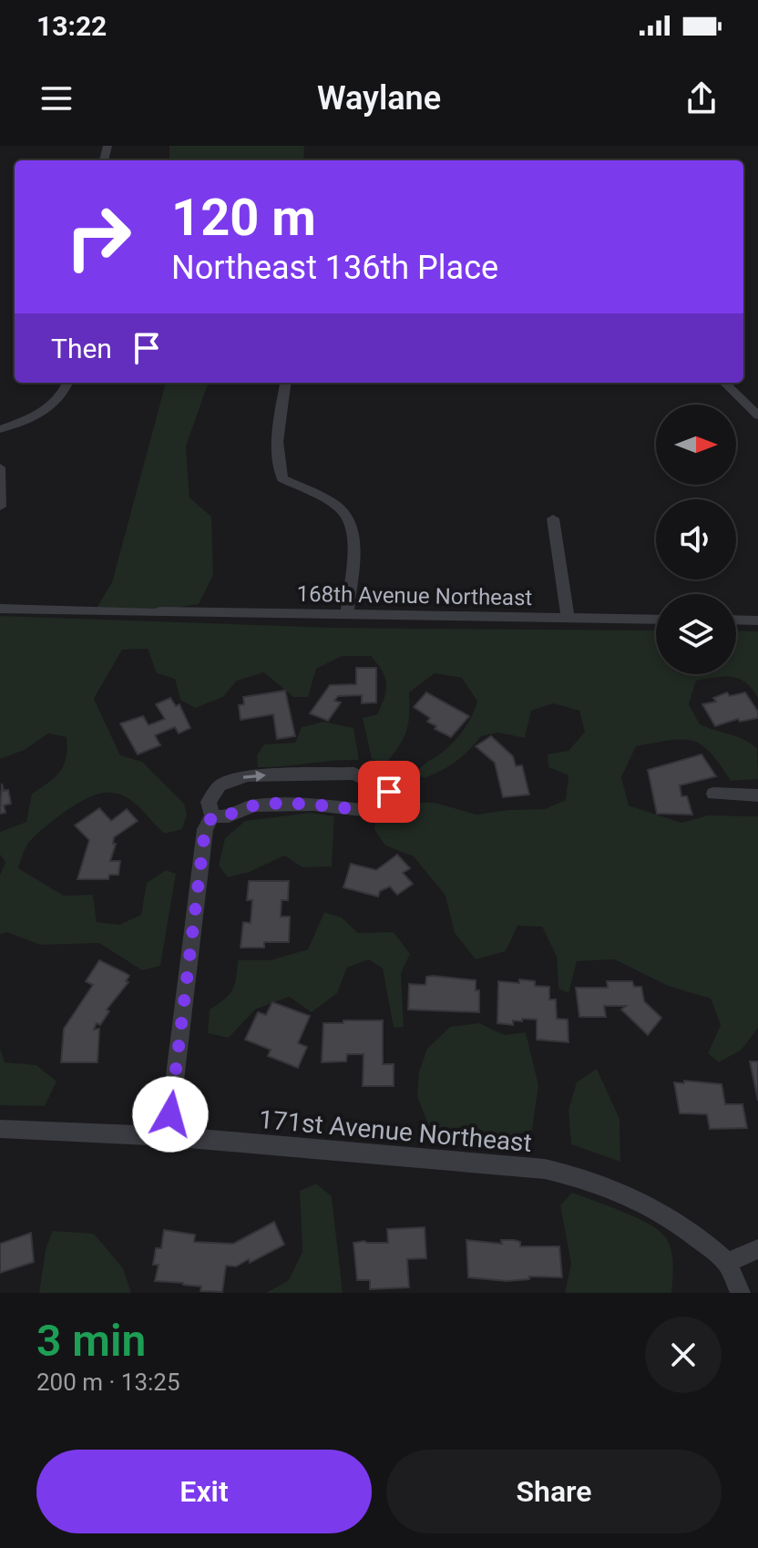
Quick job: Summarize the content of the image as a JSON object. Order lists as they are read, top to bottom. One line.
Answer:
{"streets":{"street":["168th Avenue Northeast","171st Avenue Northeast"]},"north":"right","page":{"status":"13:22","header":"Waylane","turn":["120 m","Northeast 136th Place"],"then":"Then","heading":["3 min","200 m · 13:25"],"buttons":["Exit","Share"]}}
